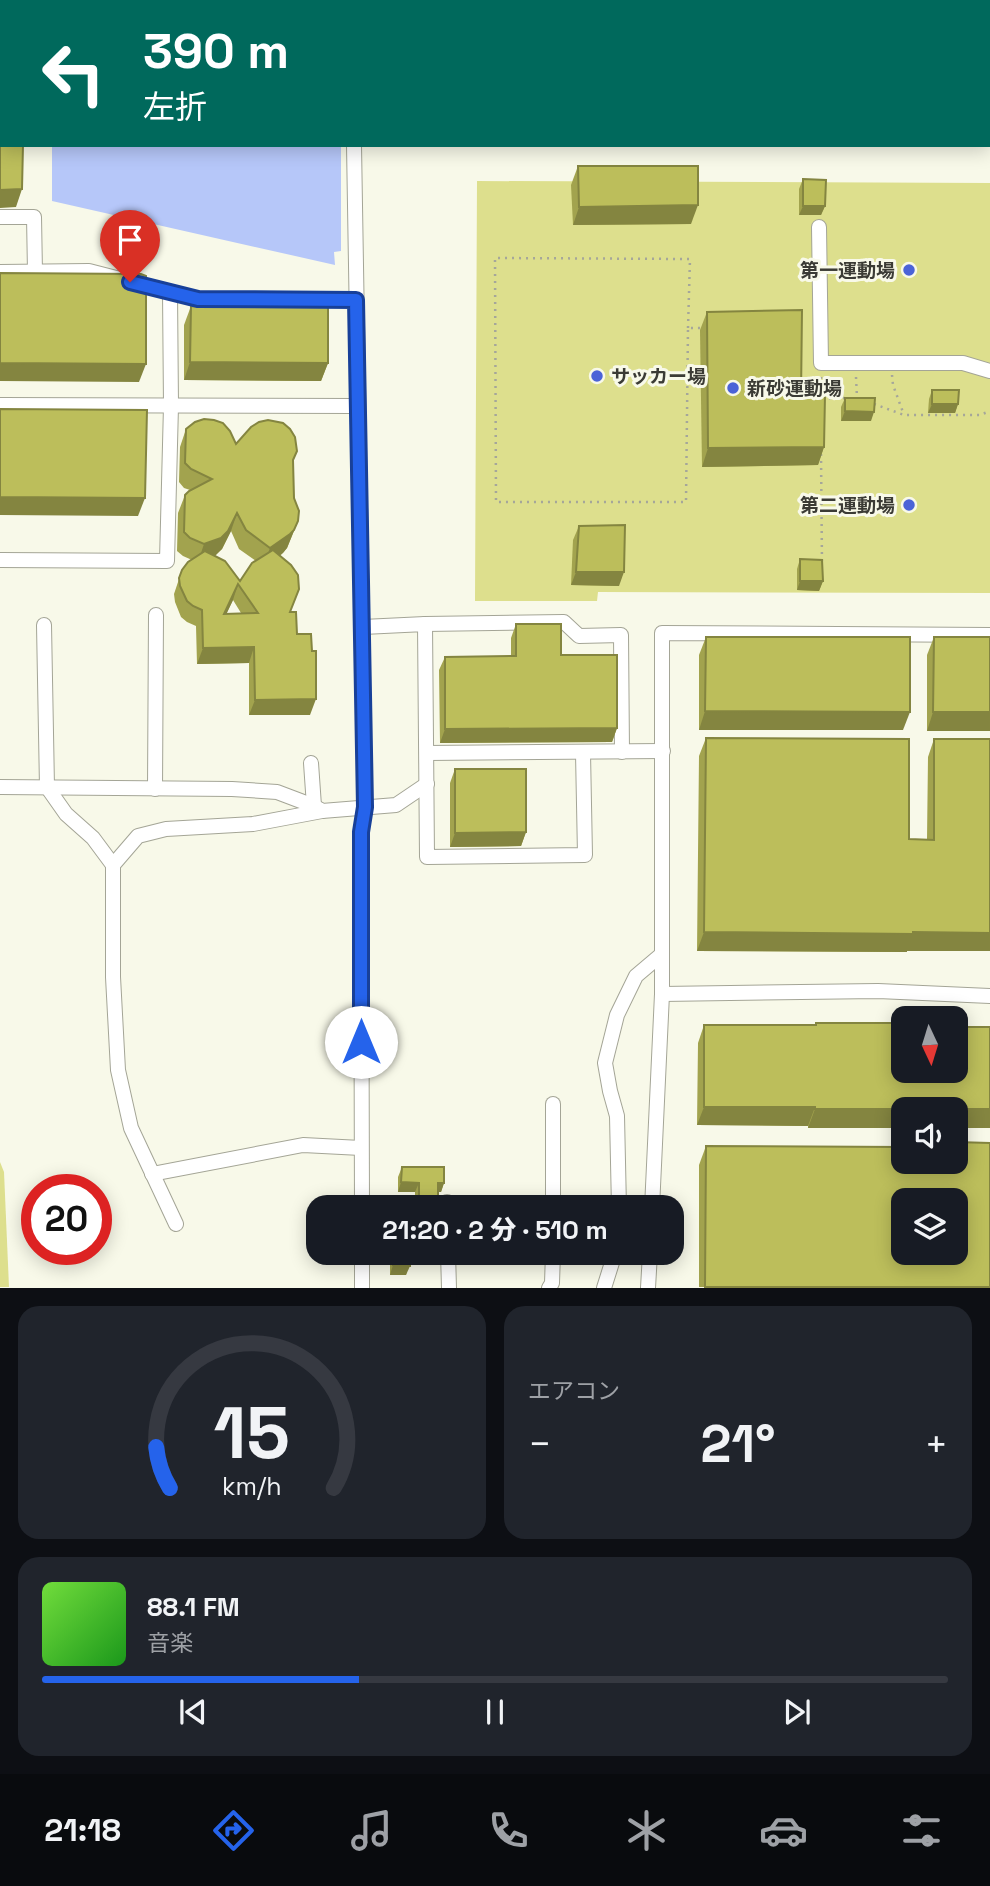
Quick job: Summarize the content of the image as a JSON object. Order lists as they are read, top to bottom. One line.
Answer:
{"places":["第一運動場","サッカー場","新砂運動場","第二運動場"],"north":"bottom","page":{"turn":["390 m","左折"],"limit":"20","trip":"21:20 · 2 分 · 510 m","tile":"エアコン","heat":["−","21°","+"],"song":["88.1 FM","音楽"],"tabs":"21:18","gauge":["15","km/h"]}}
